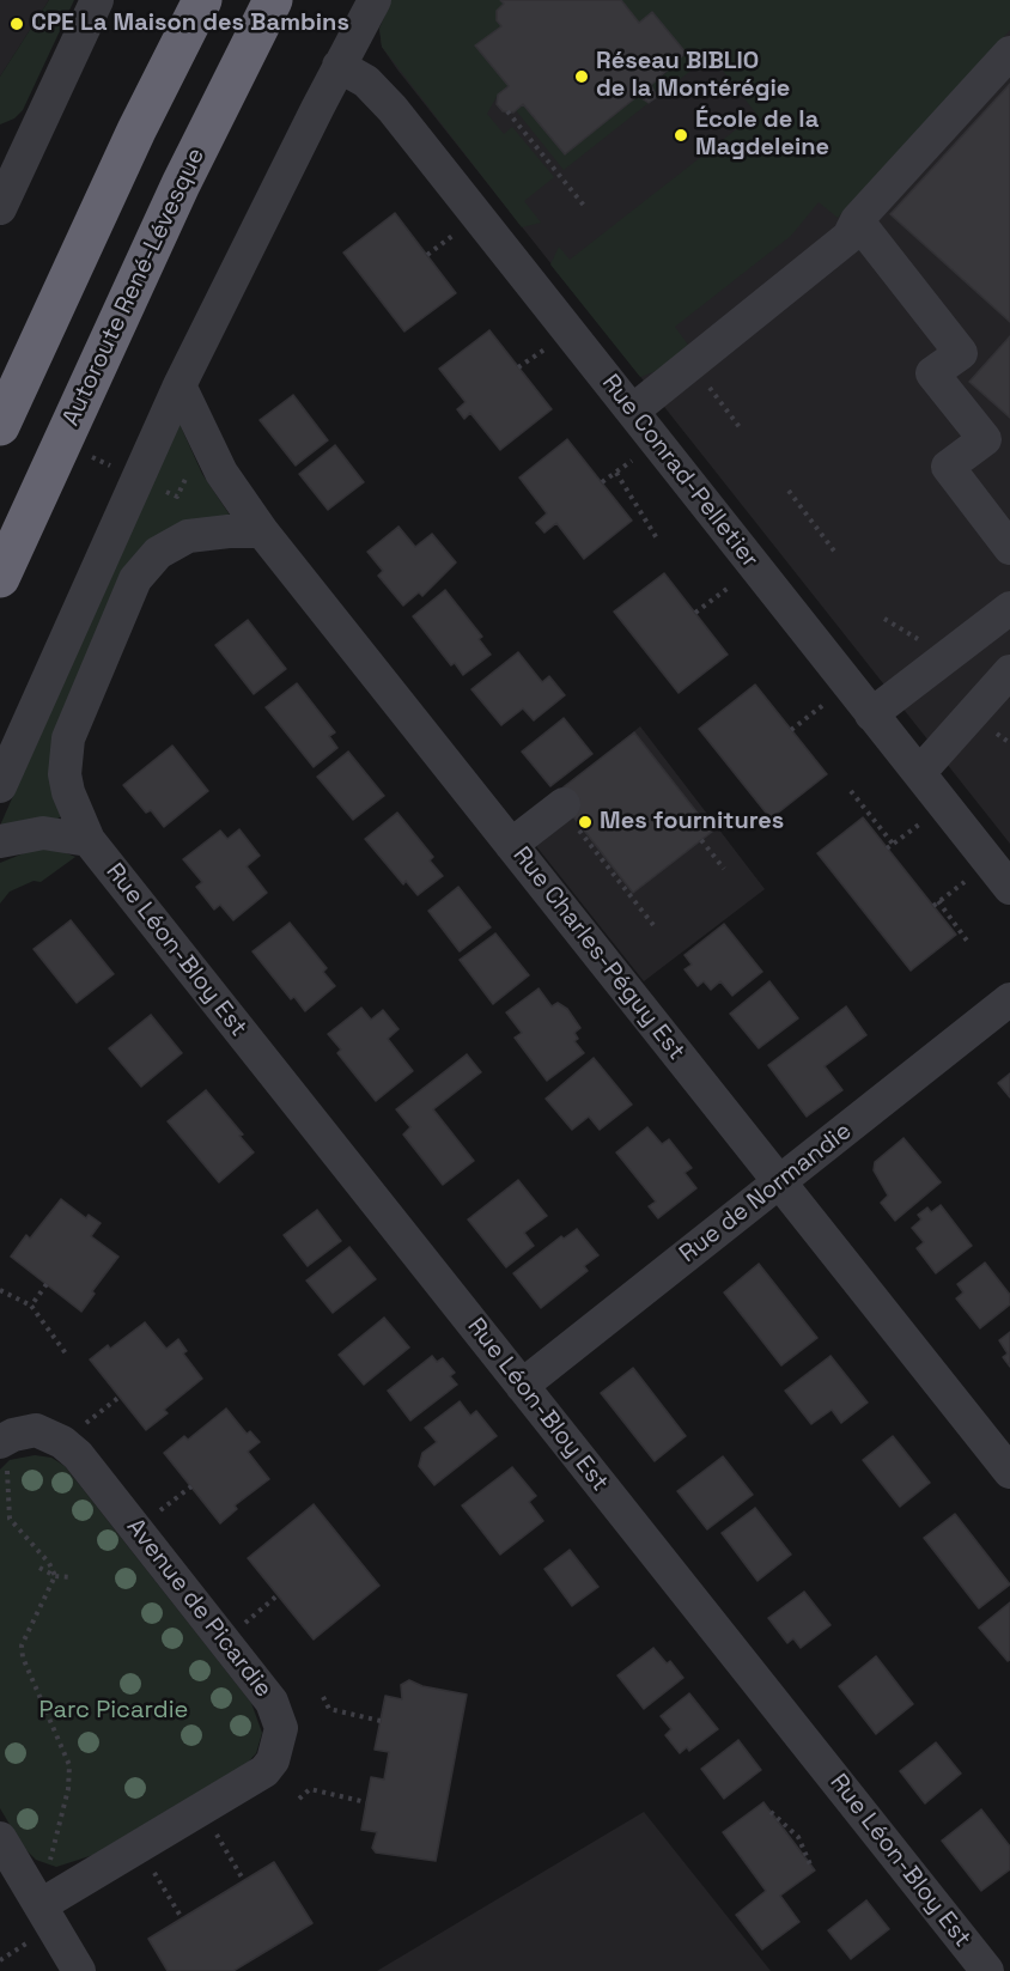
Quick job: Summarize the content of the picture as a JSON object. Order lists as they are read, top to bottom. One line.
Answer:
{"streets":{"highway":["Autoroute René-Lévesque"],"street":["Rue Conrad-Pelletier","Rue Léon-Bloy Est","Rue Charles-Péguy Est","Rue de Normandie","Avenue de Picardie"]},"crossings":[["Rue Léon-Bloy Est","Rue Charles-Péguy Est"],["Rue Léon-Bloy Est","Rue de Normandie"],["Rue Charles-Péguy Est","Rue de Normandie"]],"parks":["Parc Picardie"],"places":["CPE La Maison des Bambins","Réseau BIBLIO de la Montérégie","École de la Magdeleine","Mes fournitures"]}
